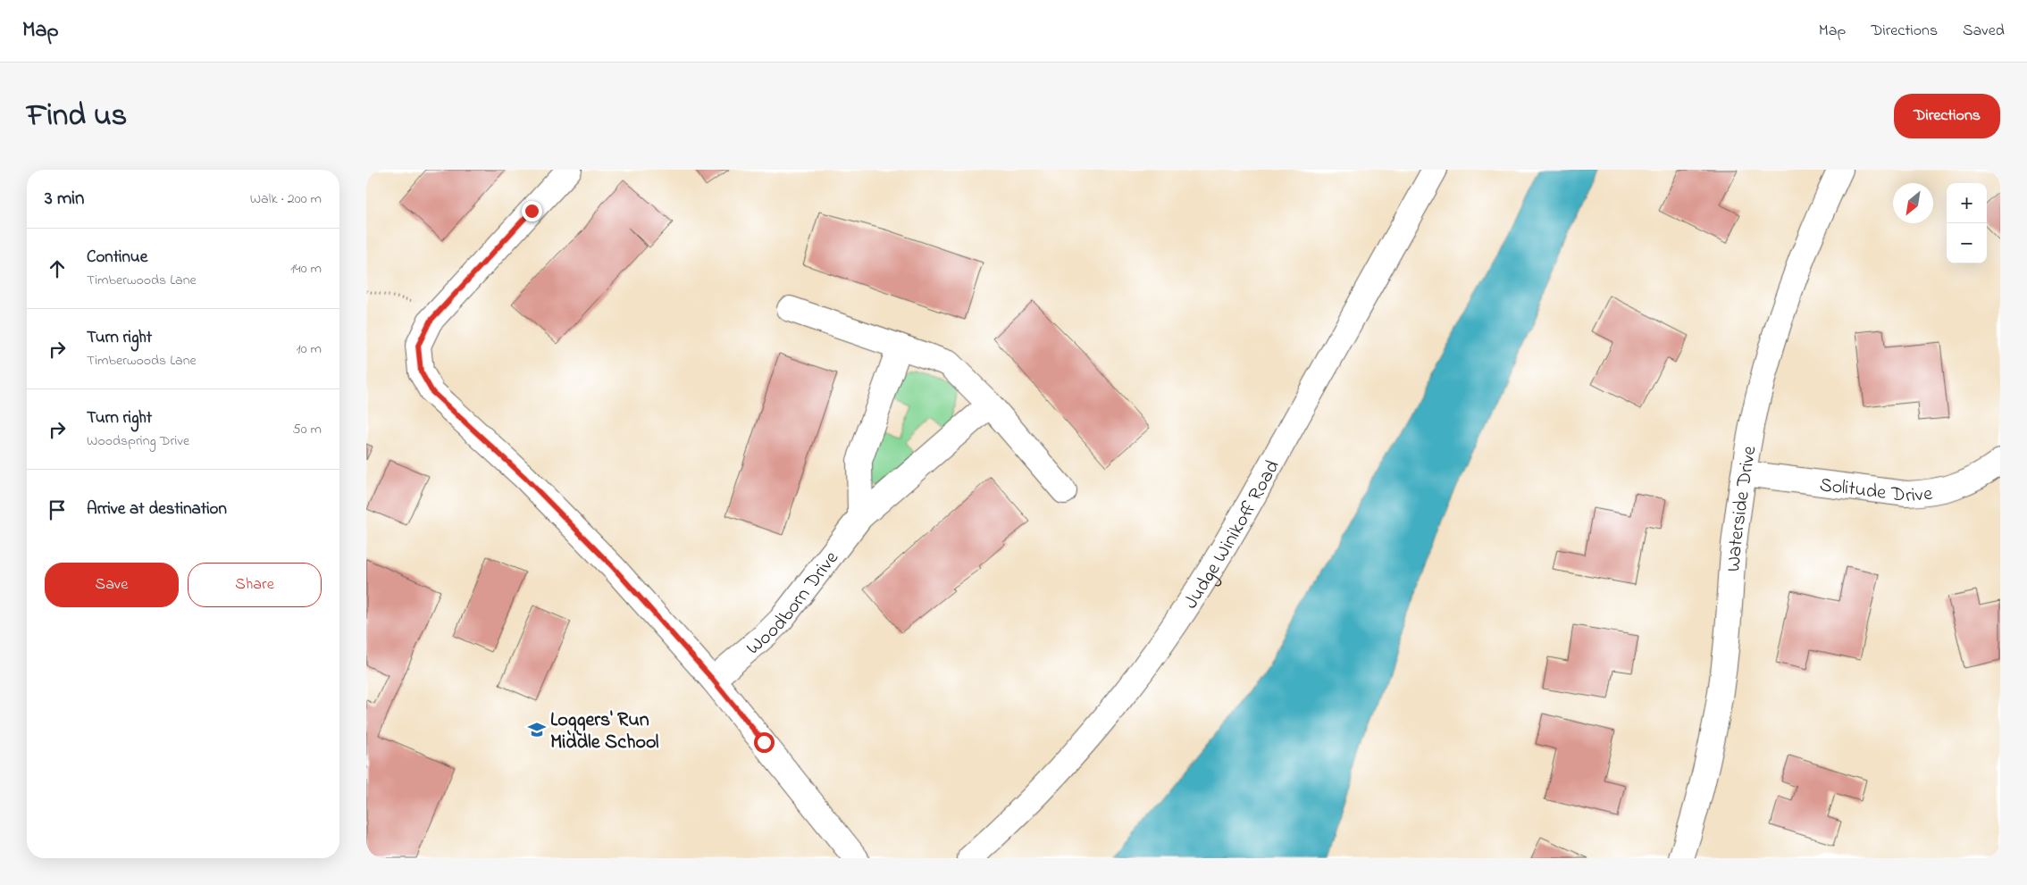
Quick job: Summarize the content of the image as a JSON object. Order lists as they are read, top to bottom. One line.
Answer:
{"streets":{"street":["Solitude Drive","Waterside Drive","Judge Winikoff Road","Woodborn Drive"]},"crossings":[["Solitude Drive","Waterside Drive"]],"places":{"school or university":["Loggers' Run Middle School"]},"north":"bottom left","page":{"header":"Map","nav":["Map","Directions","Saved"],"title":"Find us","buttons":["Directions",["Save","Share"]],"heading":["3 min","Walk · 200 m"],"map_buttons":["+","−"],"list":[["Continue","Timberwoods Lane","140 m"],["Turn right","Timberwoods Lane","10 m"],["Turn right","Woodspring Drive","50 m"],"Arrive at destination"]}}
